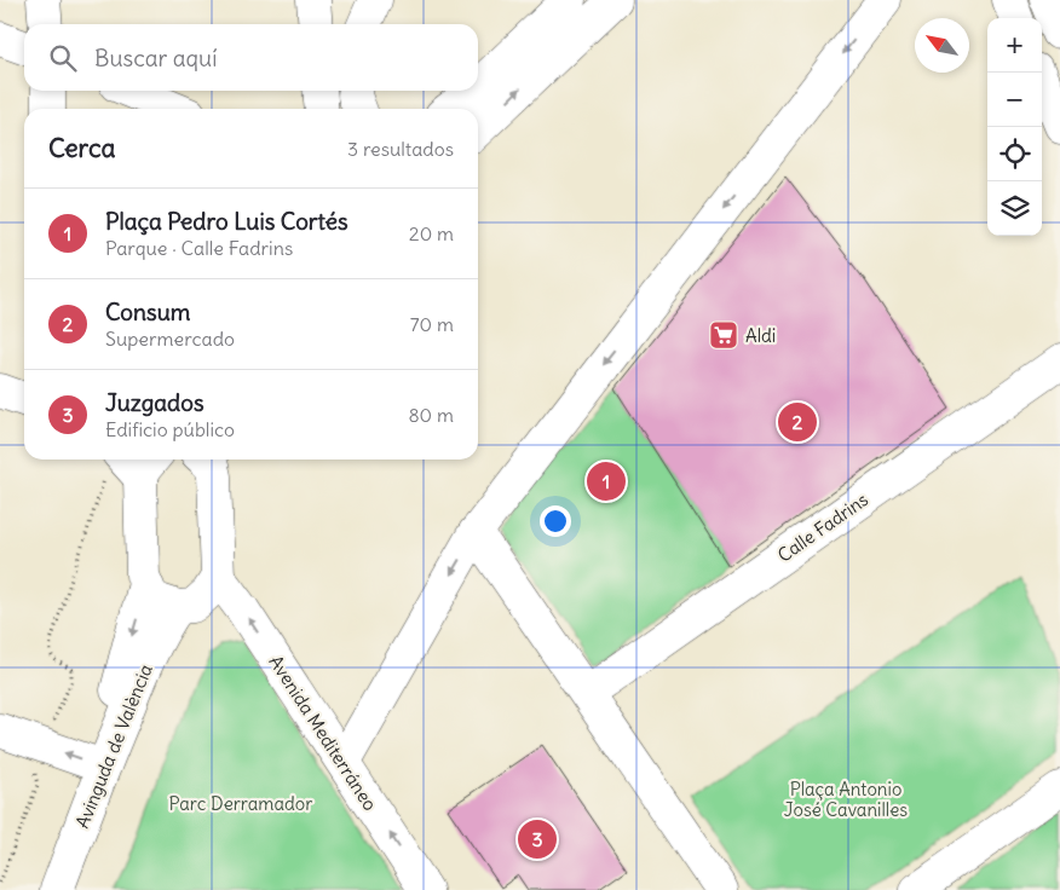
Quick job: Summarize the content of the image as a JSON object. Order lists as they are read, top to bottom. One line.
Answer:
{"streets":{"street":["Calle Fadrins","Avenida Mediterráneo","Avinguda de València"]},"parks":["Plaça Antonio José Cavanilles","Parc Derramador"],"places":{"supermarket":["Aldi"]},"north":"top left","page":{"map_buttons":["+","−"],"search":"Buscar aquí","heading":["Cerca","3 resultados"],"list":[{"mark":"1","name":"Plaça Pedro Luis Cortés","note":"Parque · Calle Fadrins","value":"20 m"},{"mark":"2","name":"Consum","note":"Supermercado","value":"70 m"},{"mark":"3","name":"Juzgados","note":"Edificio público","value":"80 m"}],"pins":["2","1","3"]}}
